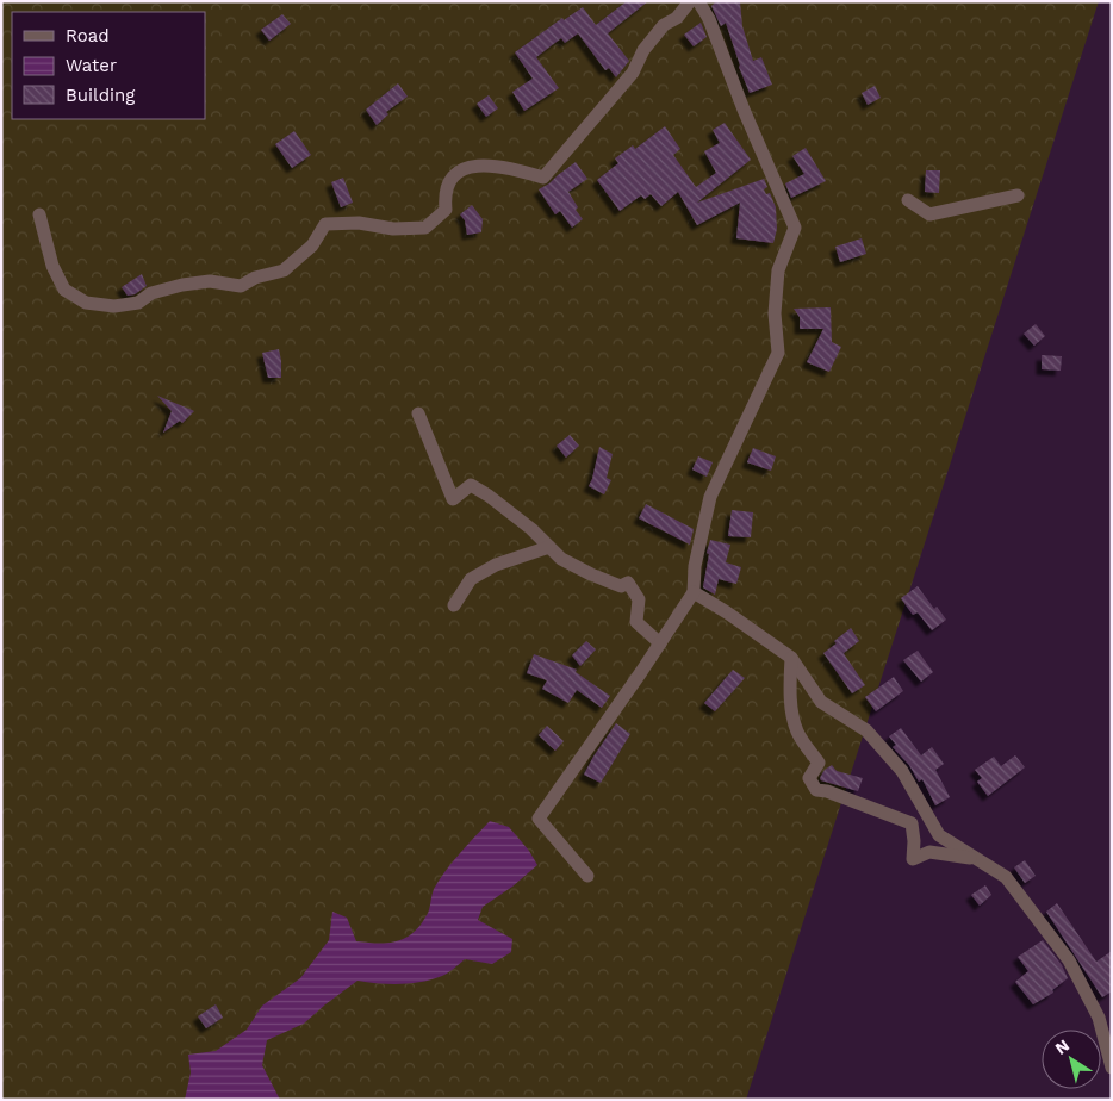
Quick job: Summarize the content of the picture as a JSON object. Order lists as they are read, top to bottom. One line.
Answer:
{"legend":["Road","Water","Building"],"north":"top left"}
